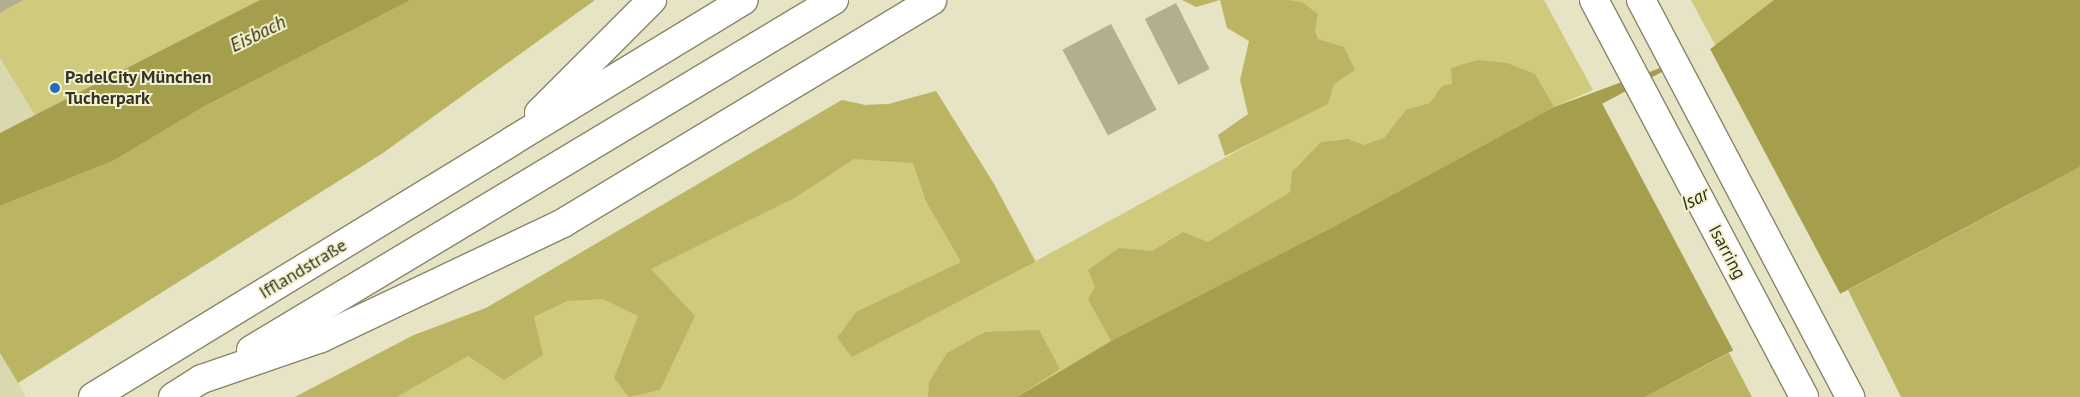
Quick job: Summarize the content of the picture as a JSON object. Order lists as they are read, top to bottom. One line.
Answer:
{"streets":{"main road":["Isarring","Ifflandstraße"]},"water":["Eisbach","Isar"],"places":["PadelCity München Tucherpark"]}
